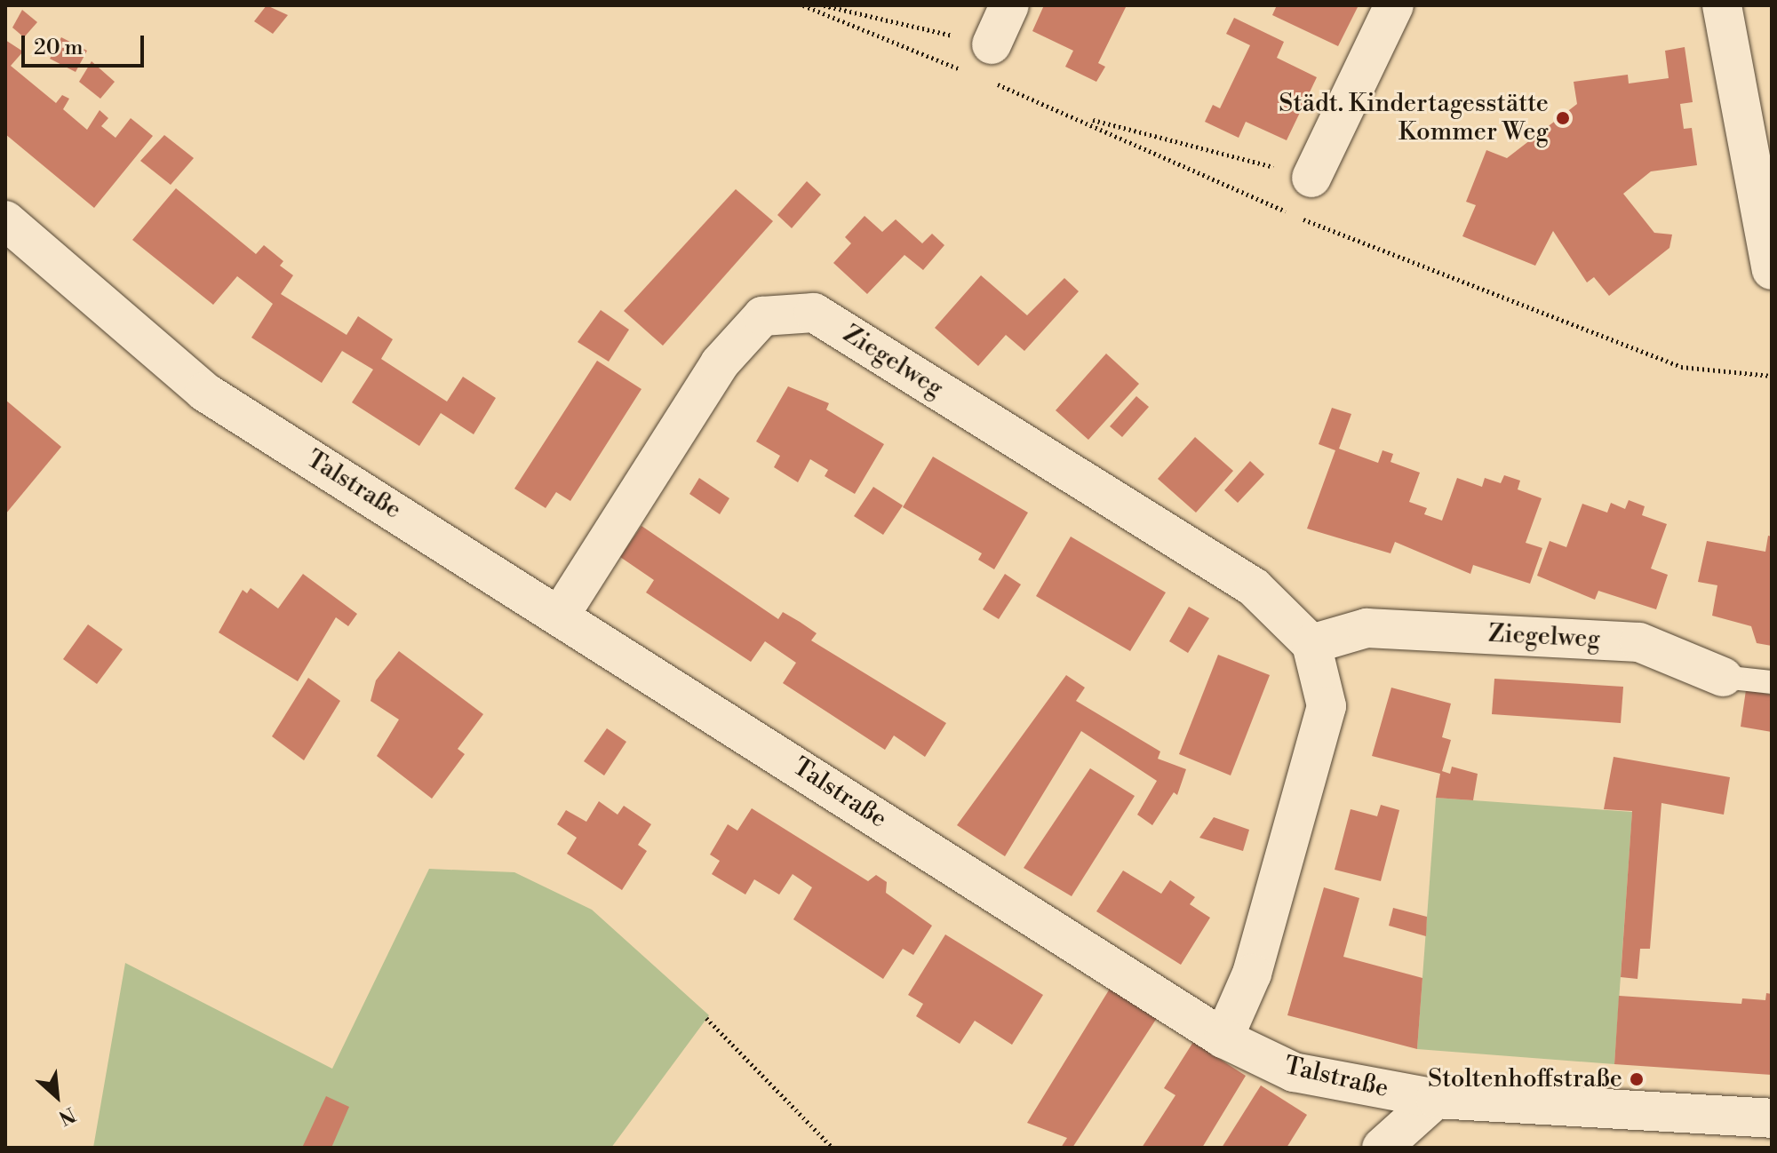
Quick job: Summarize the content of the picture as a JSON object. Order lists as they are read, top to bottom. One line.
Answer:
{"streets":{"street":["Ziegelweg","Talstraße"]},"crossings":[["Ziegelweg","Talstraße"]],"places":["Städt. Kindertagesstätte Kommer Weg","Stoltenhoffstraße"],"scale_bar":"20 m","north":"bottom right"}
